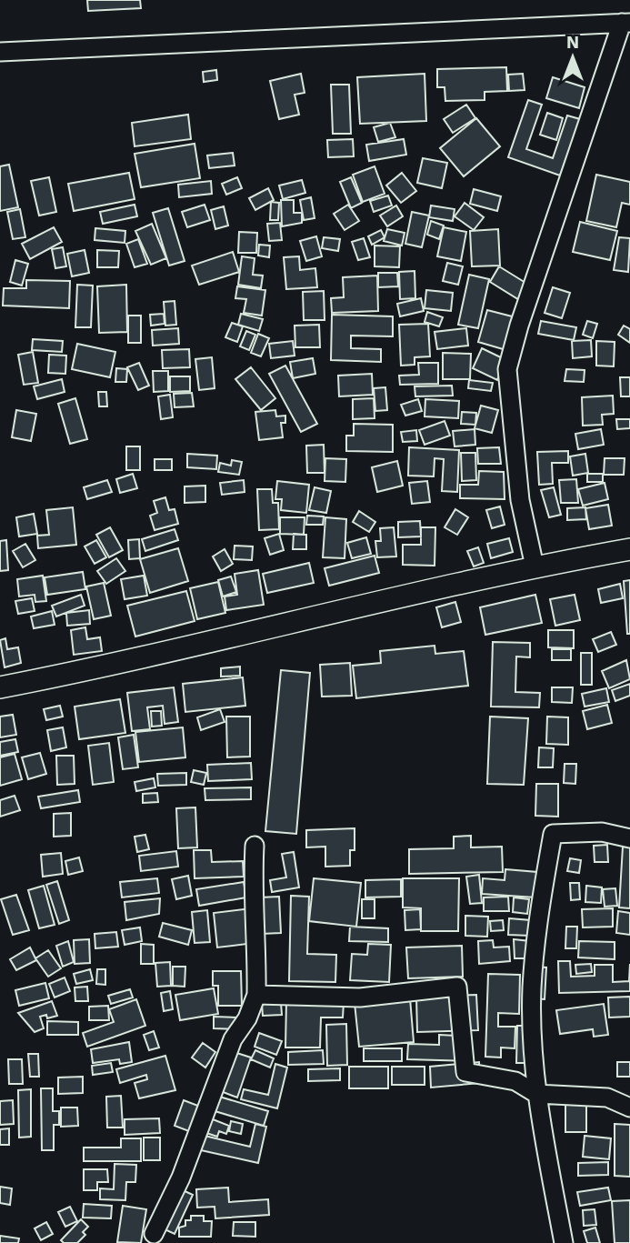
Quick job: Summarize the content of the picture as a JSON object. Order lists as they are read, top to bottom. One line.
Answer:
{"north":"top"}
